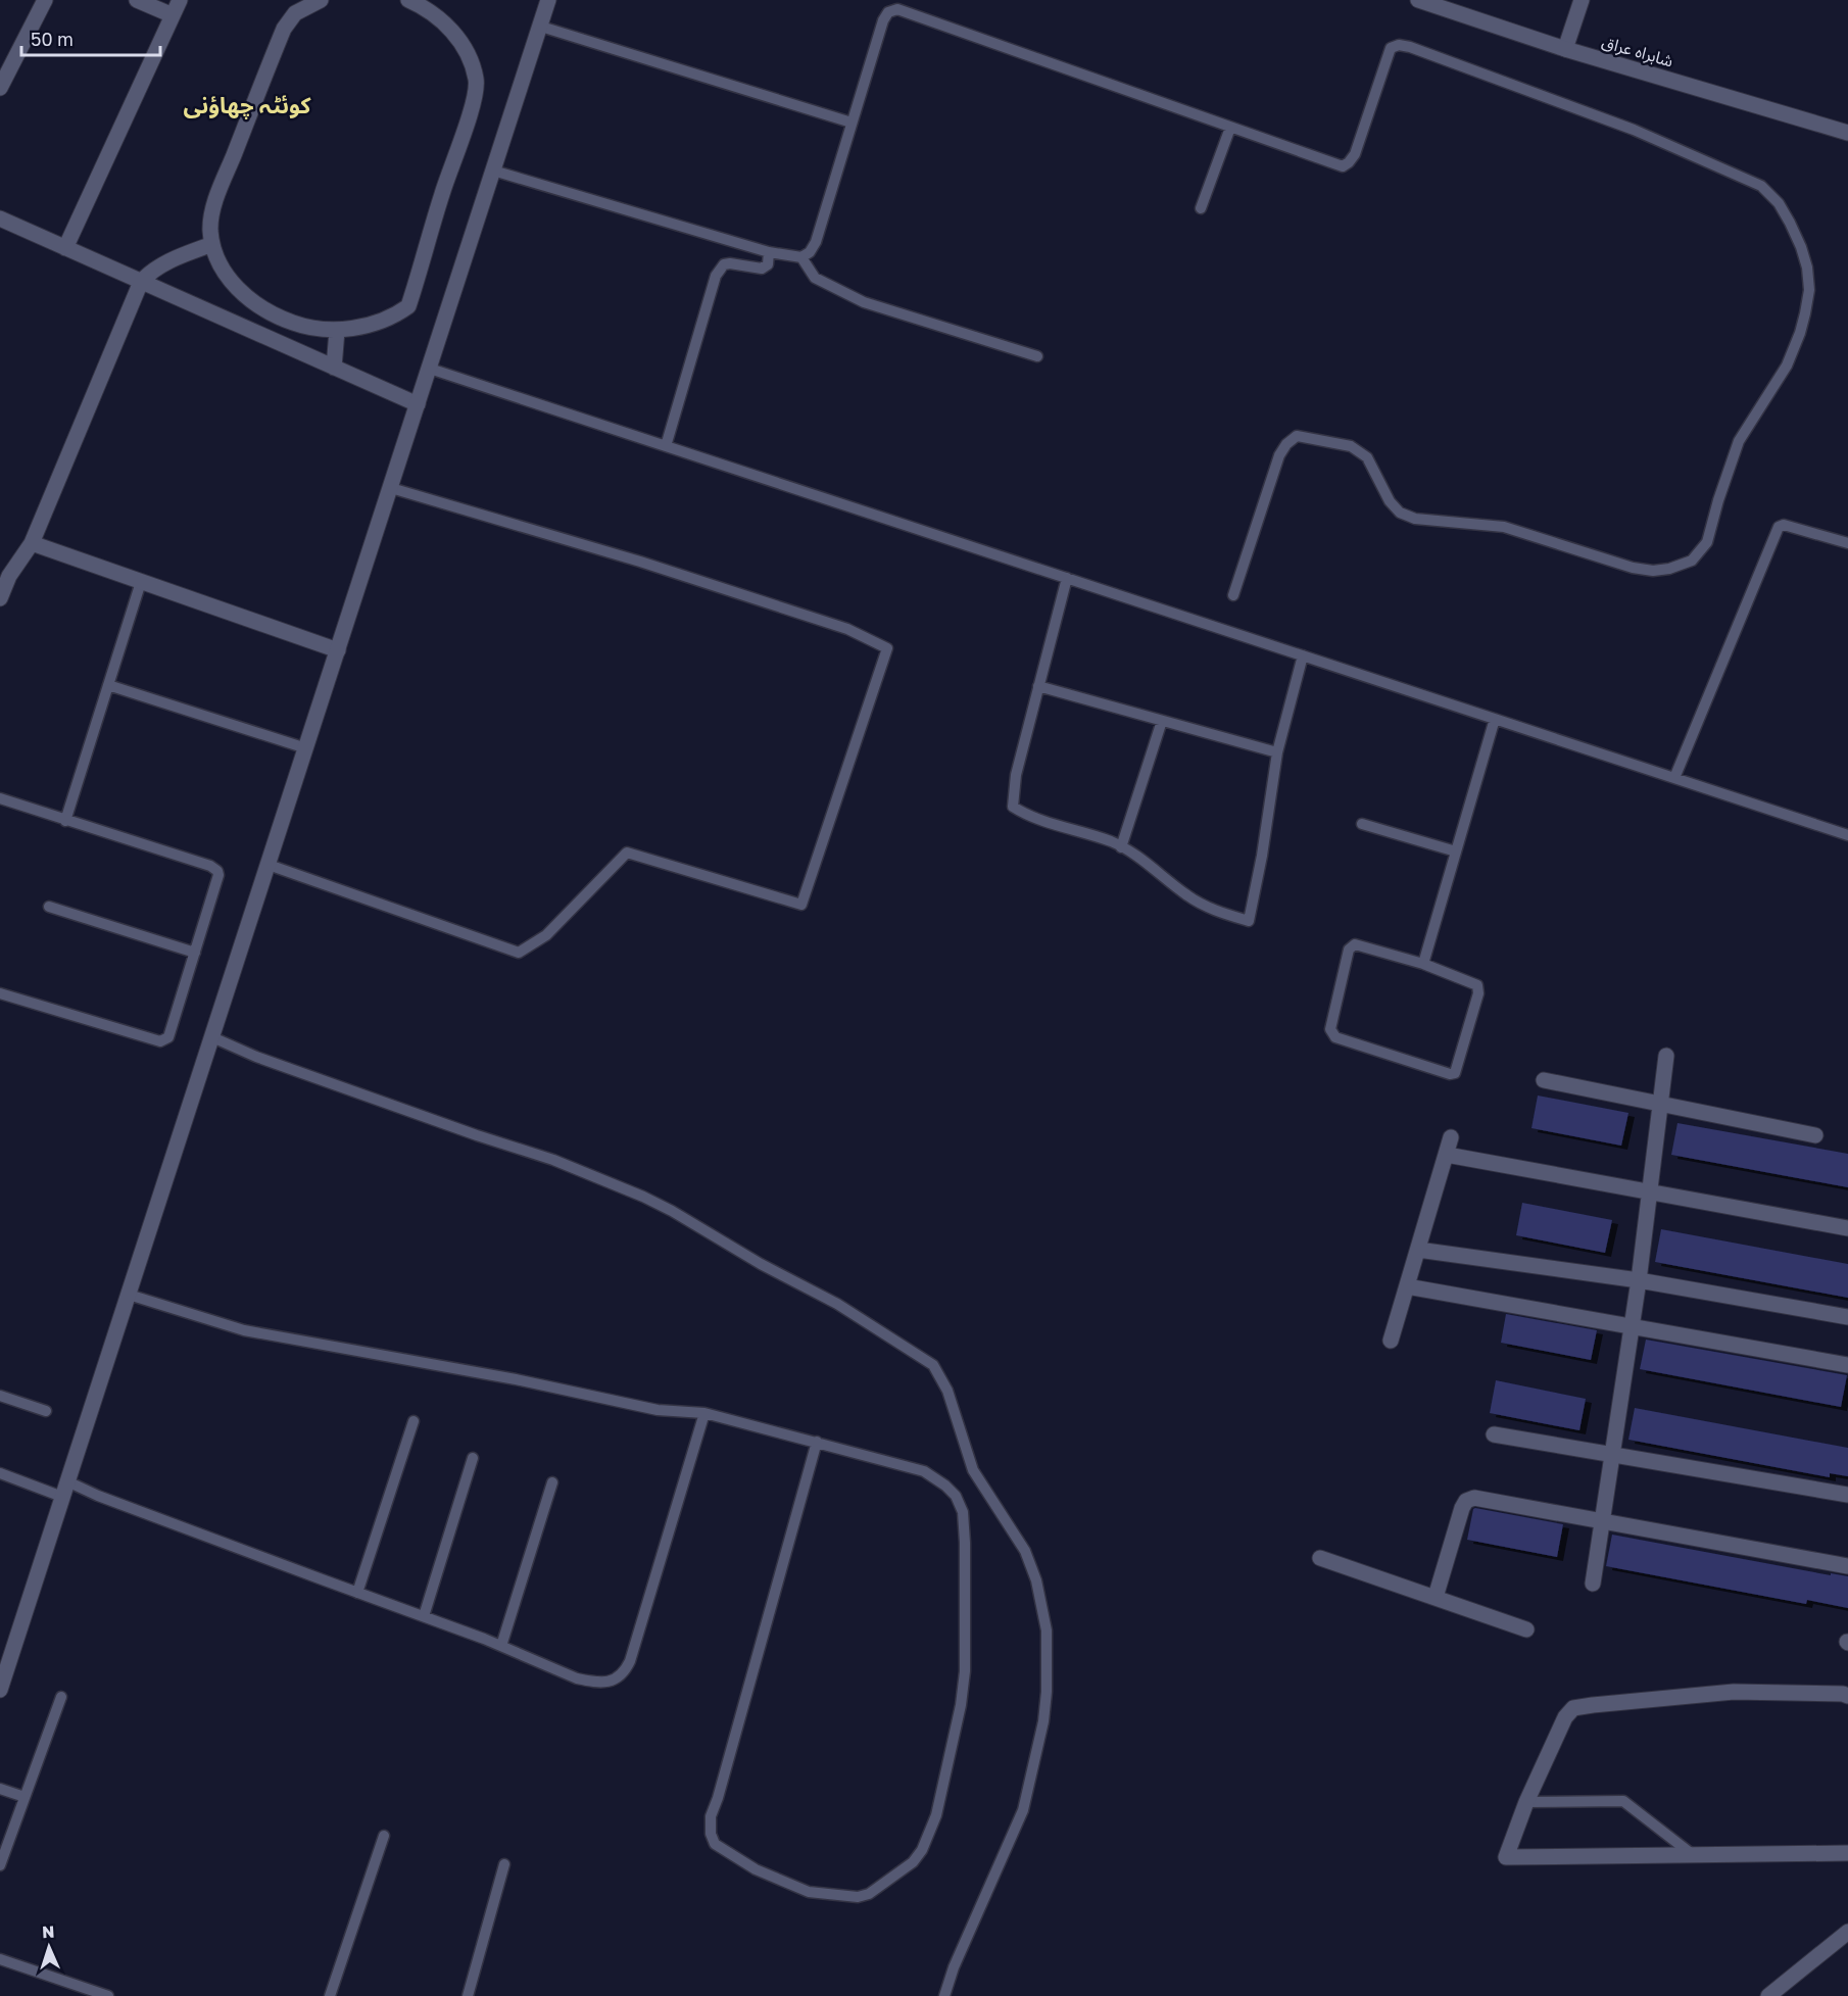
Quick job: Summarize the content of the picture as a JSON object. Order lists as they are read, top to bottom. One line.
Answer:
{"streets":{"street":["شاہراہ عراق"]},"districts":["کوئٹہ چھاؤنی"],"scale_bar":"50 m","north":"top"}
